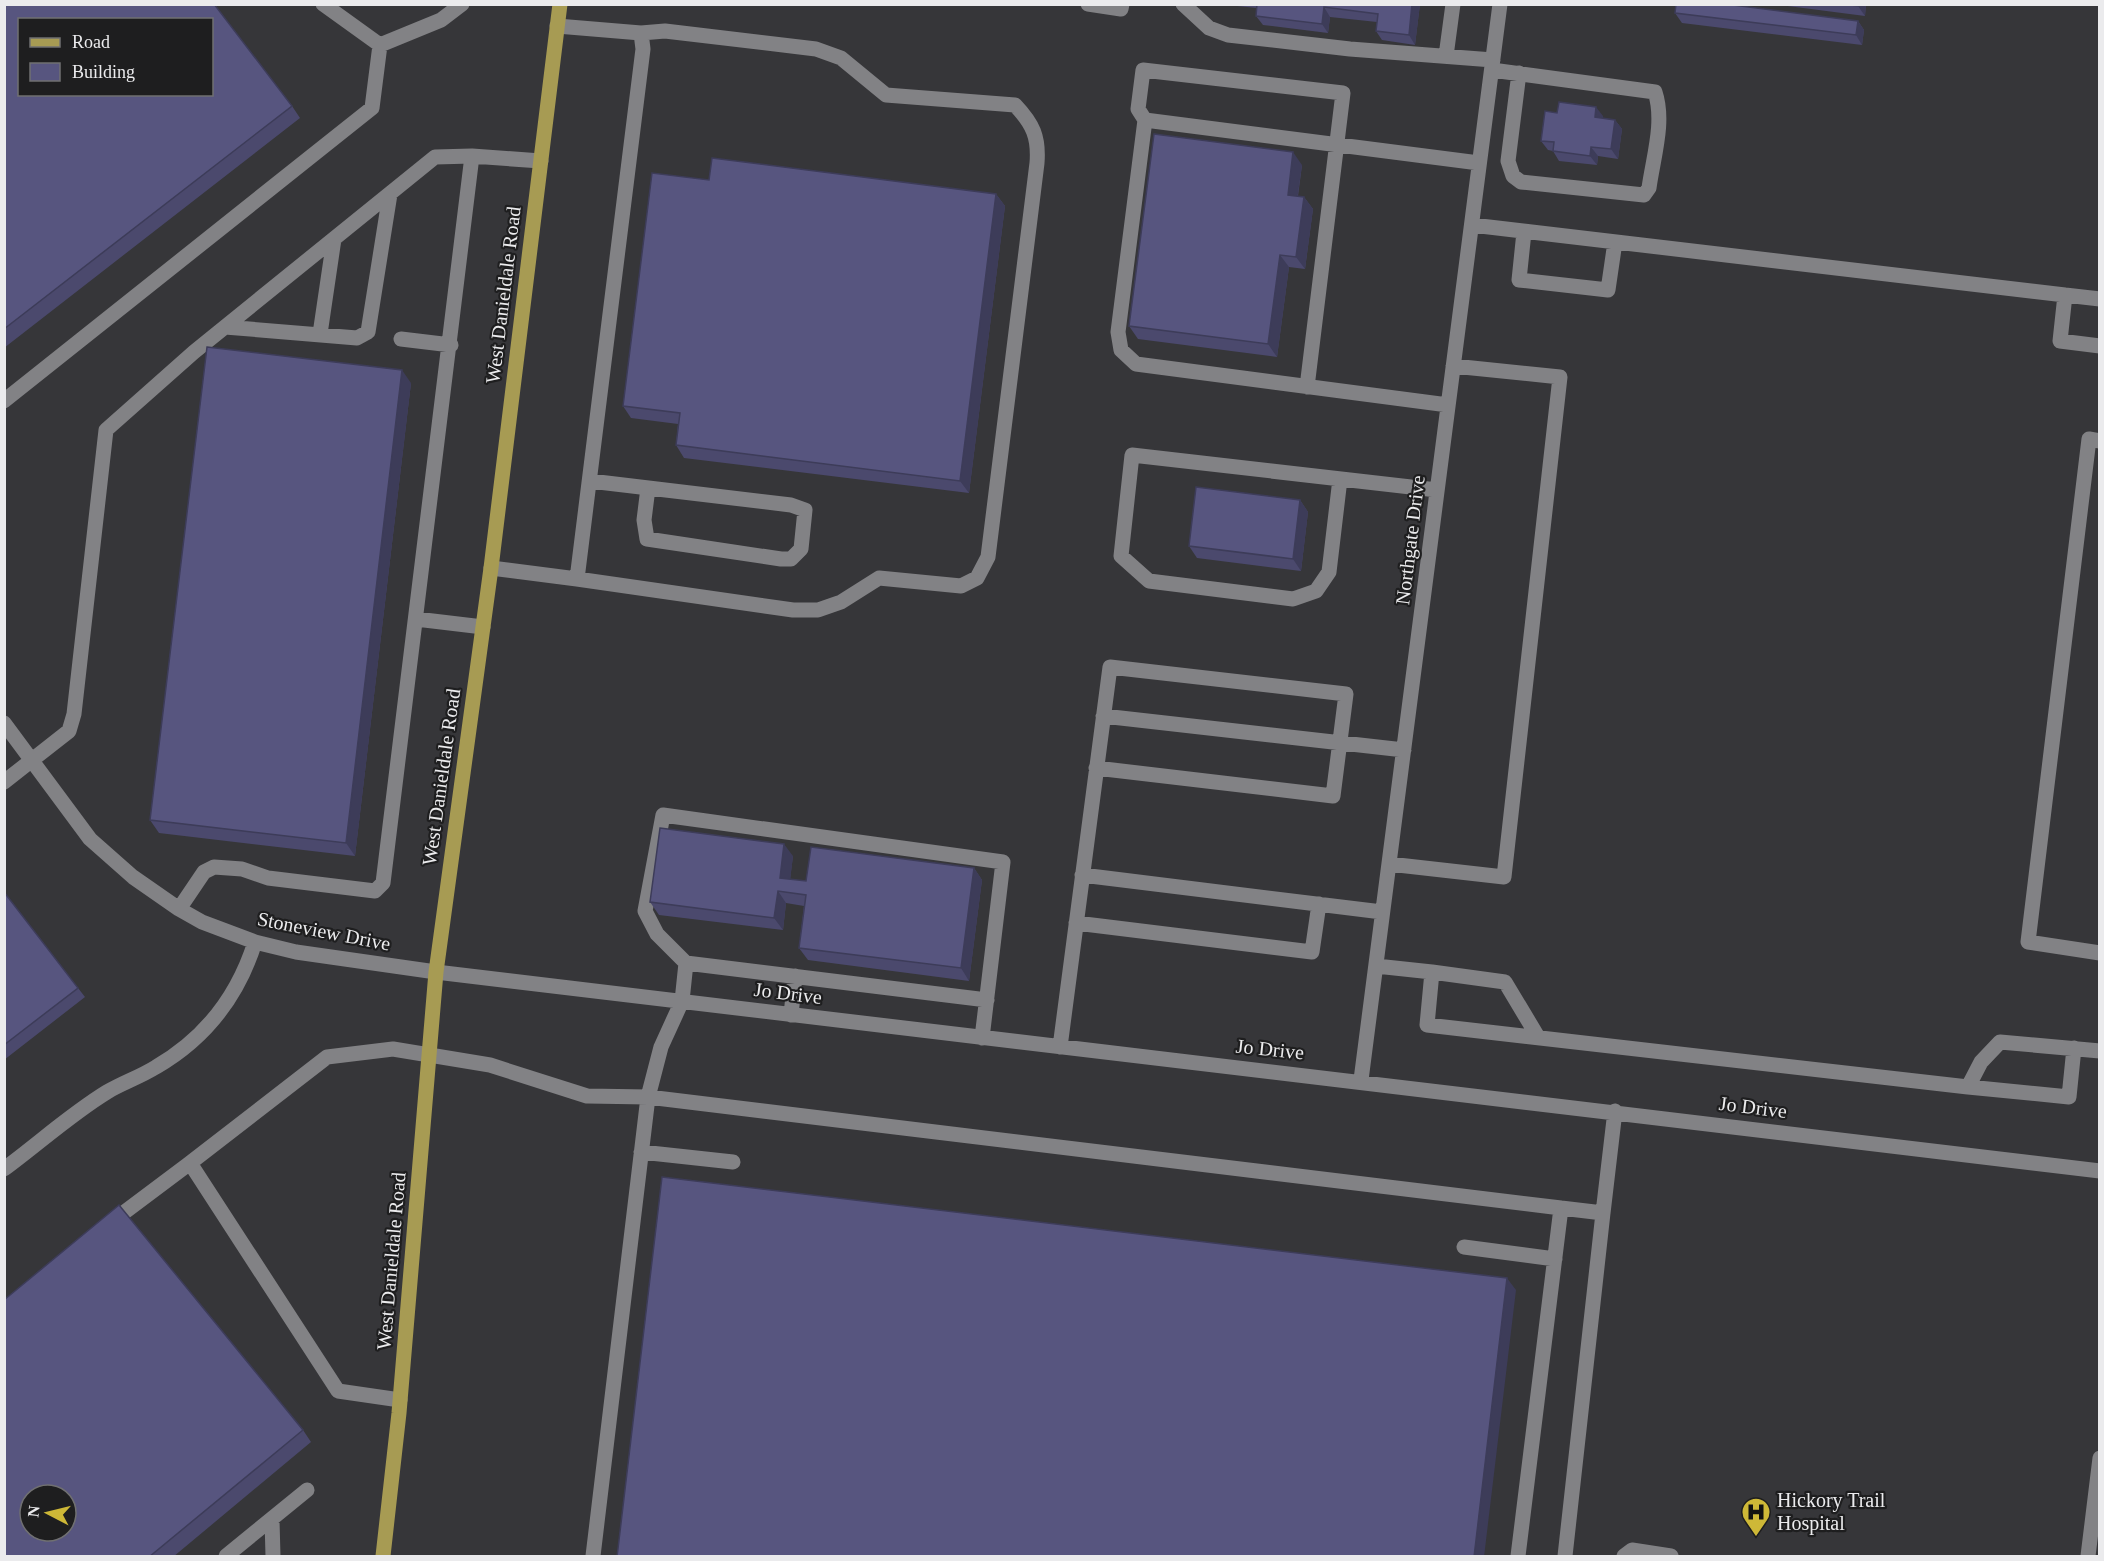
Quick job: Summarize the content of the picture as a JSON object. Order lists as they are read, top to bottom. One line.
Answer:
{"streets":{"main road":["West Danieldale Road"],"street":["Northgate Drive","Stoneview Drive","Jo Drive"]},"crossings":[["West Danieldale Road","Stoneview Drive"],["West Danieldale Road","Jo Drive"],["Northgate Drive","Jo Drive"],["Stoneview Drive","Jo Drive"]],"places":{"hospital":["Hickory Trail Hospital"]},"legend":["Road","Building"],"north":"left"}
